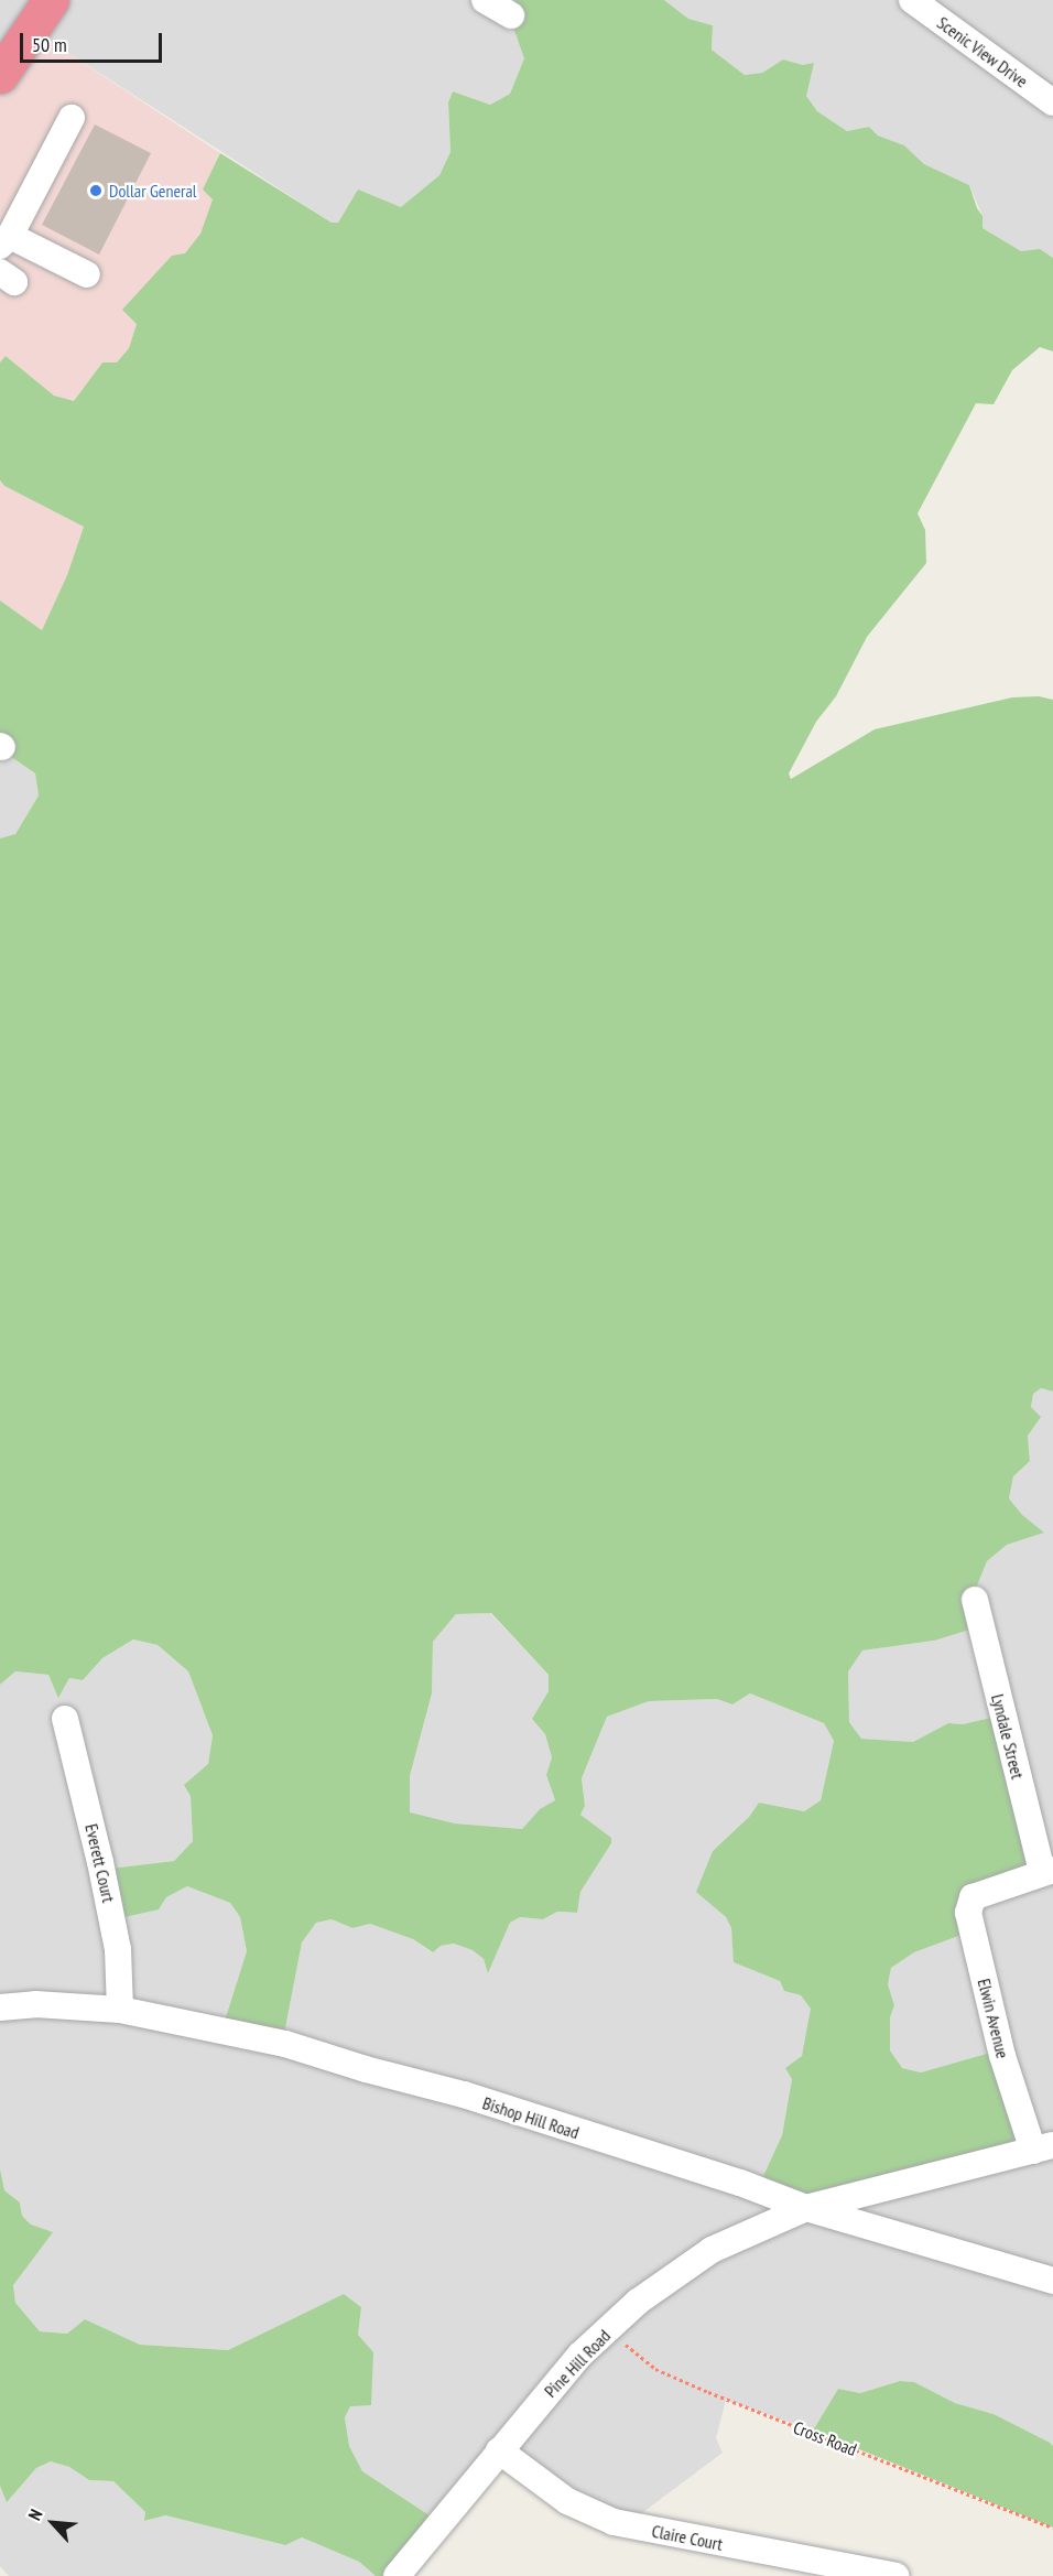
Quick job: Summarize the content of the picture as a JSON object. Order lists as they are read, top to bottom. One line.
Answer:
{"streets":{"street":["Scenic View Drive","Lyndale Street","Everett Court","Elwin Avenue","Bishop Hill Road","Pine Hill Road","Claire Court"],"path":["Cross Road"]},"crossings":[["Lyndale Street","Elwin Avenue"],["Everett Court","Bishop Hill Road"],["Bishop Hill Road","Pine Hill Road"],["Pine Hill Road","Cross Road"],["Pine Hill Road","Claire Court"]],"places":["Dollar General"],"scale_bar":"50 m","north":"top left"}
